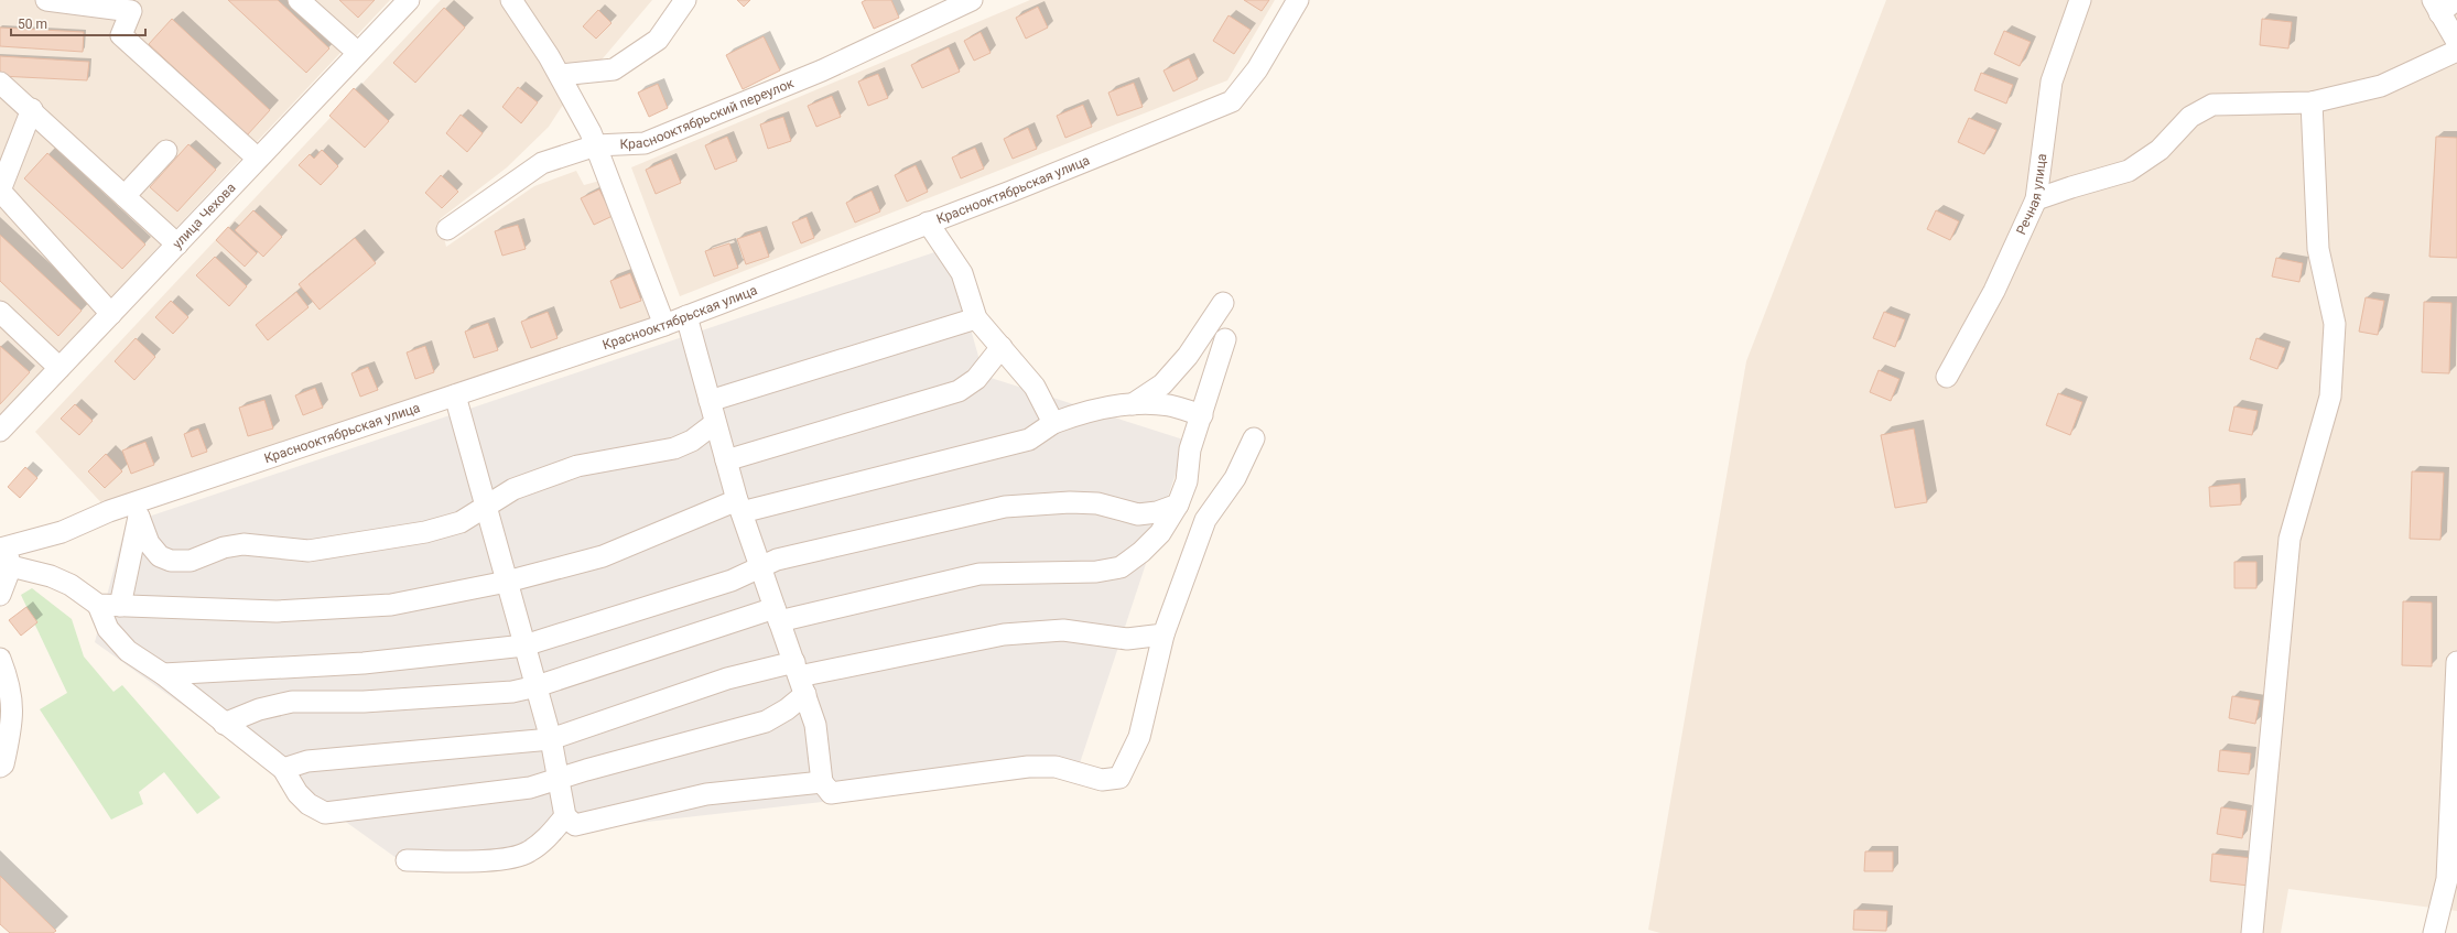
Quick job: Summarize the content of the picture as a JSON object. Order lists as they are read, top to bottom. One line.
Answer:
{"streets":{"street":["Краснооктябрьский переулок","Краснооктябрьская улица","Речная улица","улица Чехова"]},"scale_bar":"50 m"}
